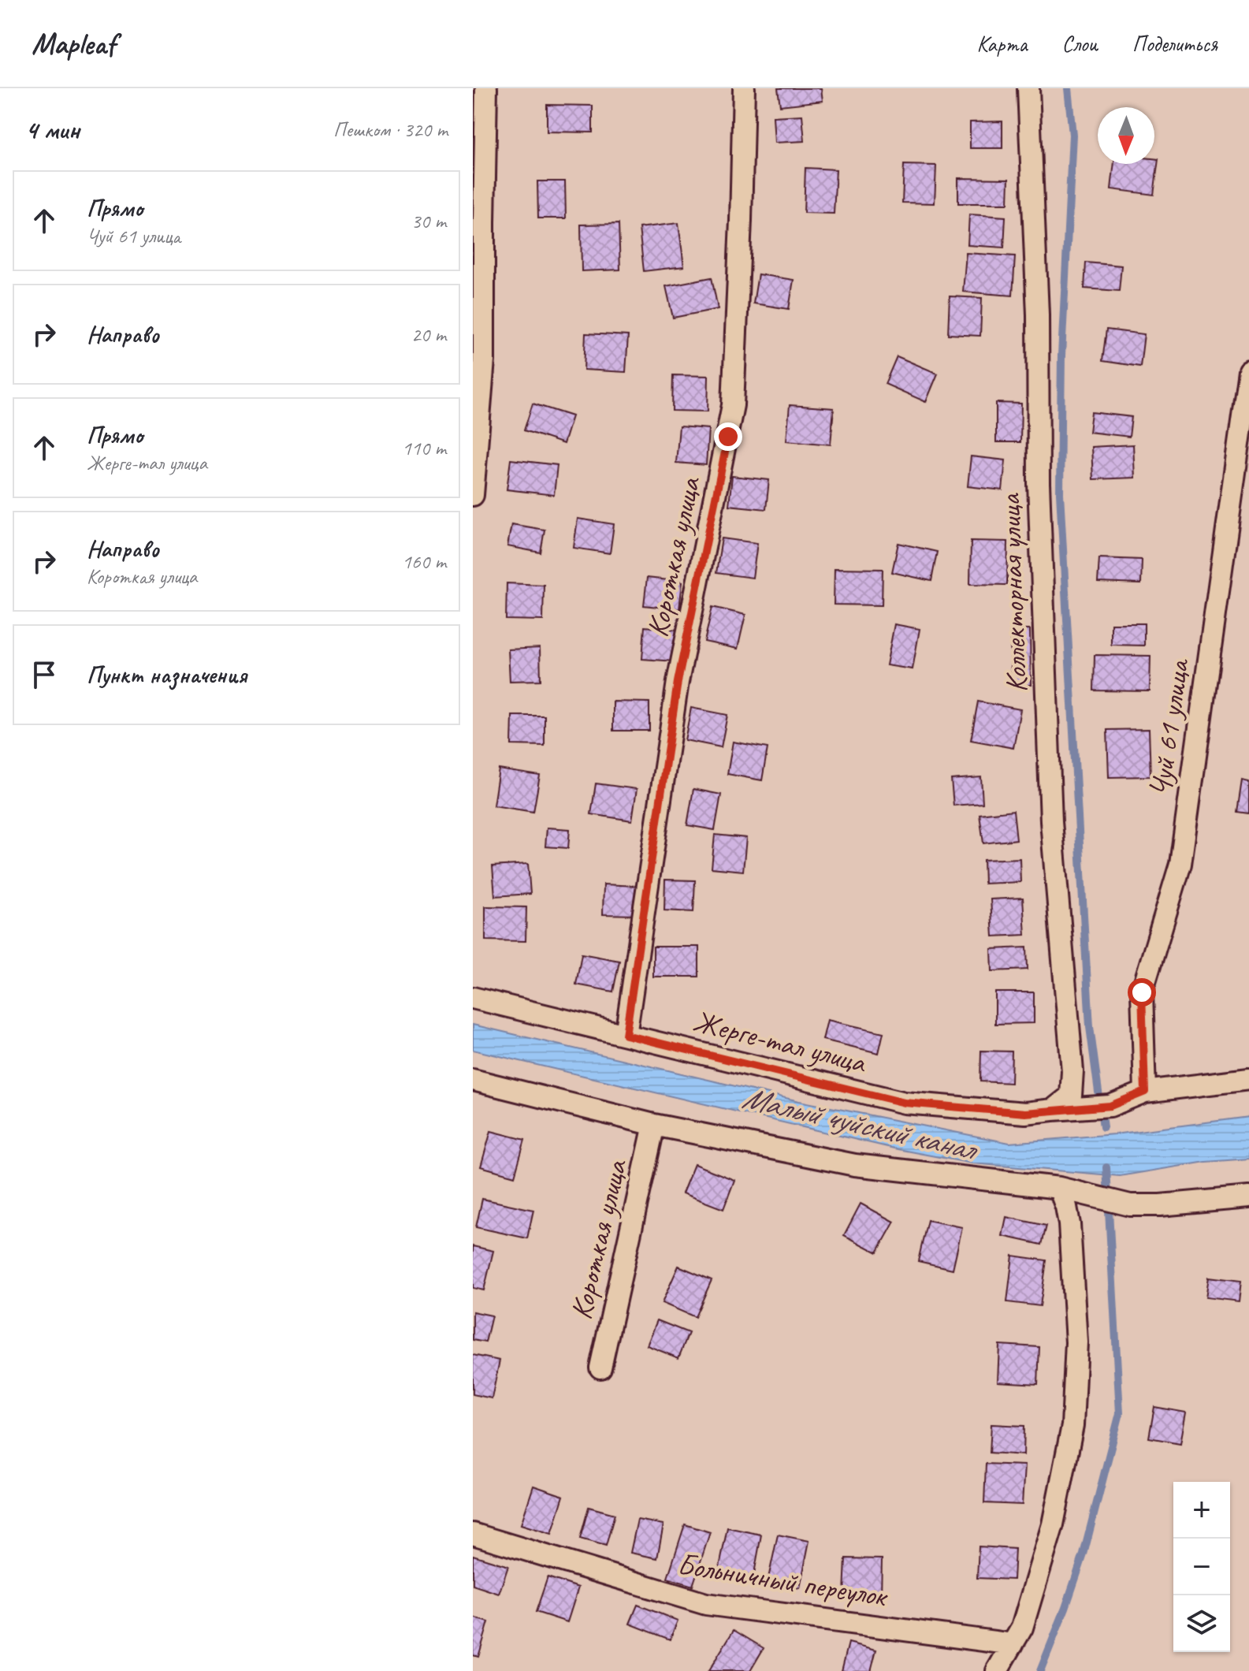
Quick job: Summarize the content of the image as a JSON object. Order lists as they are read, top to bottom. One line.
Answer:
{"streets":{"street":["Короткая улица","Коллекторная улица","Чуй 61 улица","Жерге-тал улица","Больничный переулок"]},"crossings":[["Короткая улица","Жерге-тал улица"],["Коллекторная улица","Жерге-тал улица"],["Чуй 61 улица","Жерге-тал улица"]],"water":["Малый чуйский канал"],"north":"bottom","page":{"header":"Mapleaf","nav":["Карта","Слои","Поделиться"],"heading":["4 мин","Пешком · 320 m"],"list":[["Прямо","Чуй 61 улица","30 m"],["Направо","20 m"],["Прямо","Жерге-тал улица","110 m"],["Направо","Короткая улица","160 m"],"Пункт назначения"],"map_buttons":["+","−"]}}
